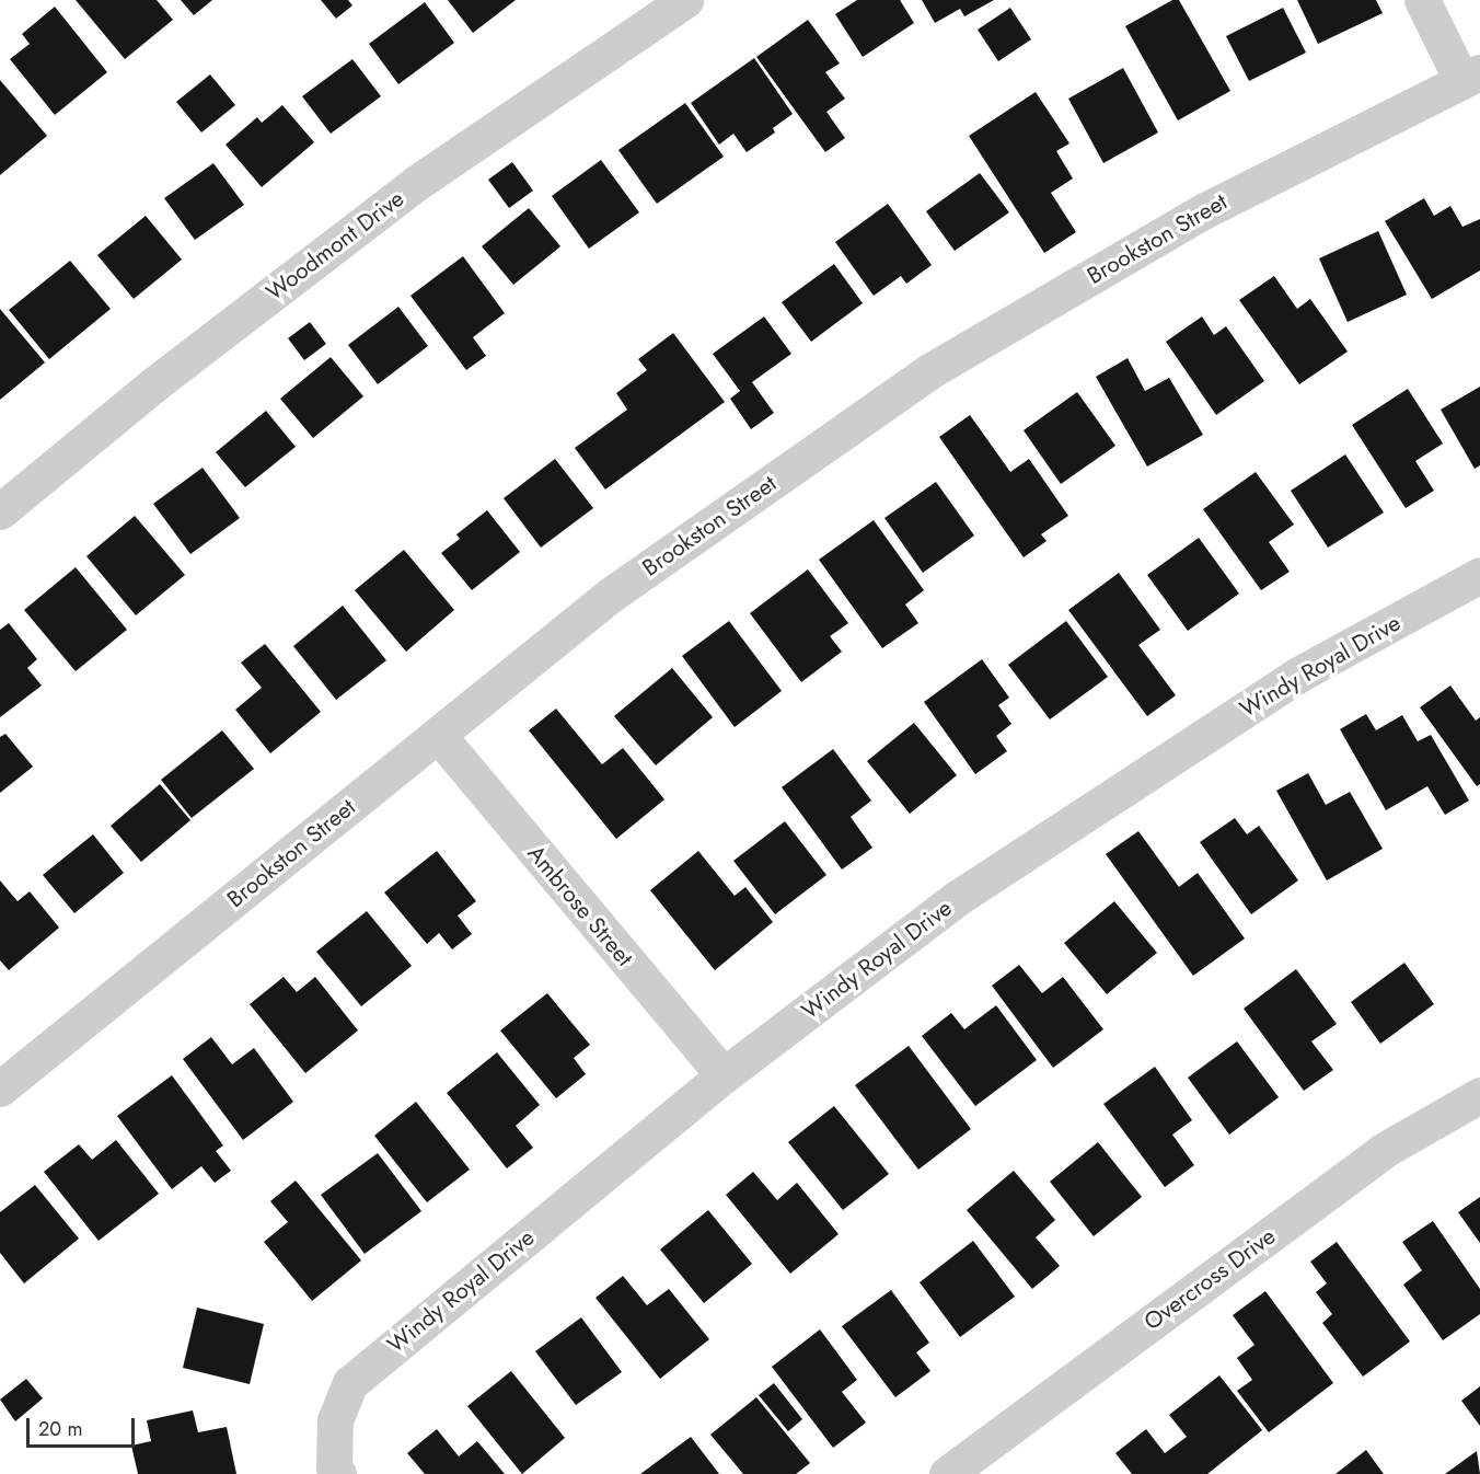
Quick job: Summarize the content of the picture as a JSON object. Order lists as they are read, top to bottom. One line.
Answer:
{"streets":{"street":["Brookston Street","Woodmont Drive","Windy Royal Drive","Ambrose Street","Overcross Drive"]},"crossings":[["Brookston Street","Ambrose Street"],["Windy Royal Drive","Ambrose Street"]],"scale_bar":"20 m"}
